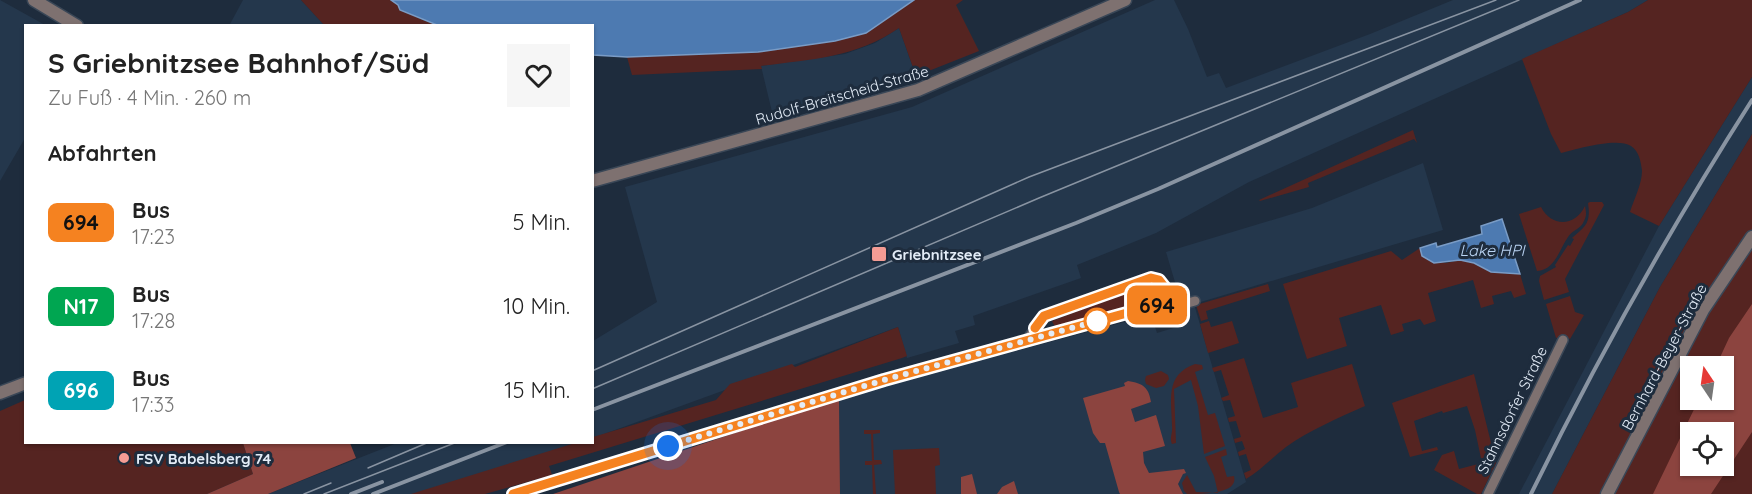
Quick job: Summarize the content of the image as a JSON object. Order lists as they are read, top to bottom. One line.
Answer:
{"streets":{"street":["Rudolf-Breitscheid-Straße","Bernhard-Beyer-Straße","Stahnsdorfer Straße"]},"water":["Lake HPI"],"places":{"transit":["Griebnitzsee"],"other":["FSV Babelsberg 74"]},"lines":["bus line 694"],"north":"top","page":{"on_map":"694","heading":[["S Griebnitzsee Bahnhof/Süd","Zu Fuß · 4 Min. · 260 m"],"Abfahrten"],"list":[{"mark":"694","name":"Bus","note":"17:23","value":"5 Min."},{"mark":"N17","name":"Bus","note":"17:28","value":"10 Min."},{"mark":"696","name":"Bus","note":"17:33","value":"15 Min."}]}}
